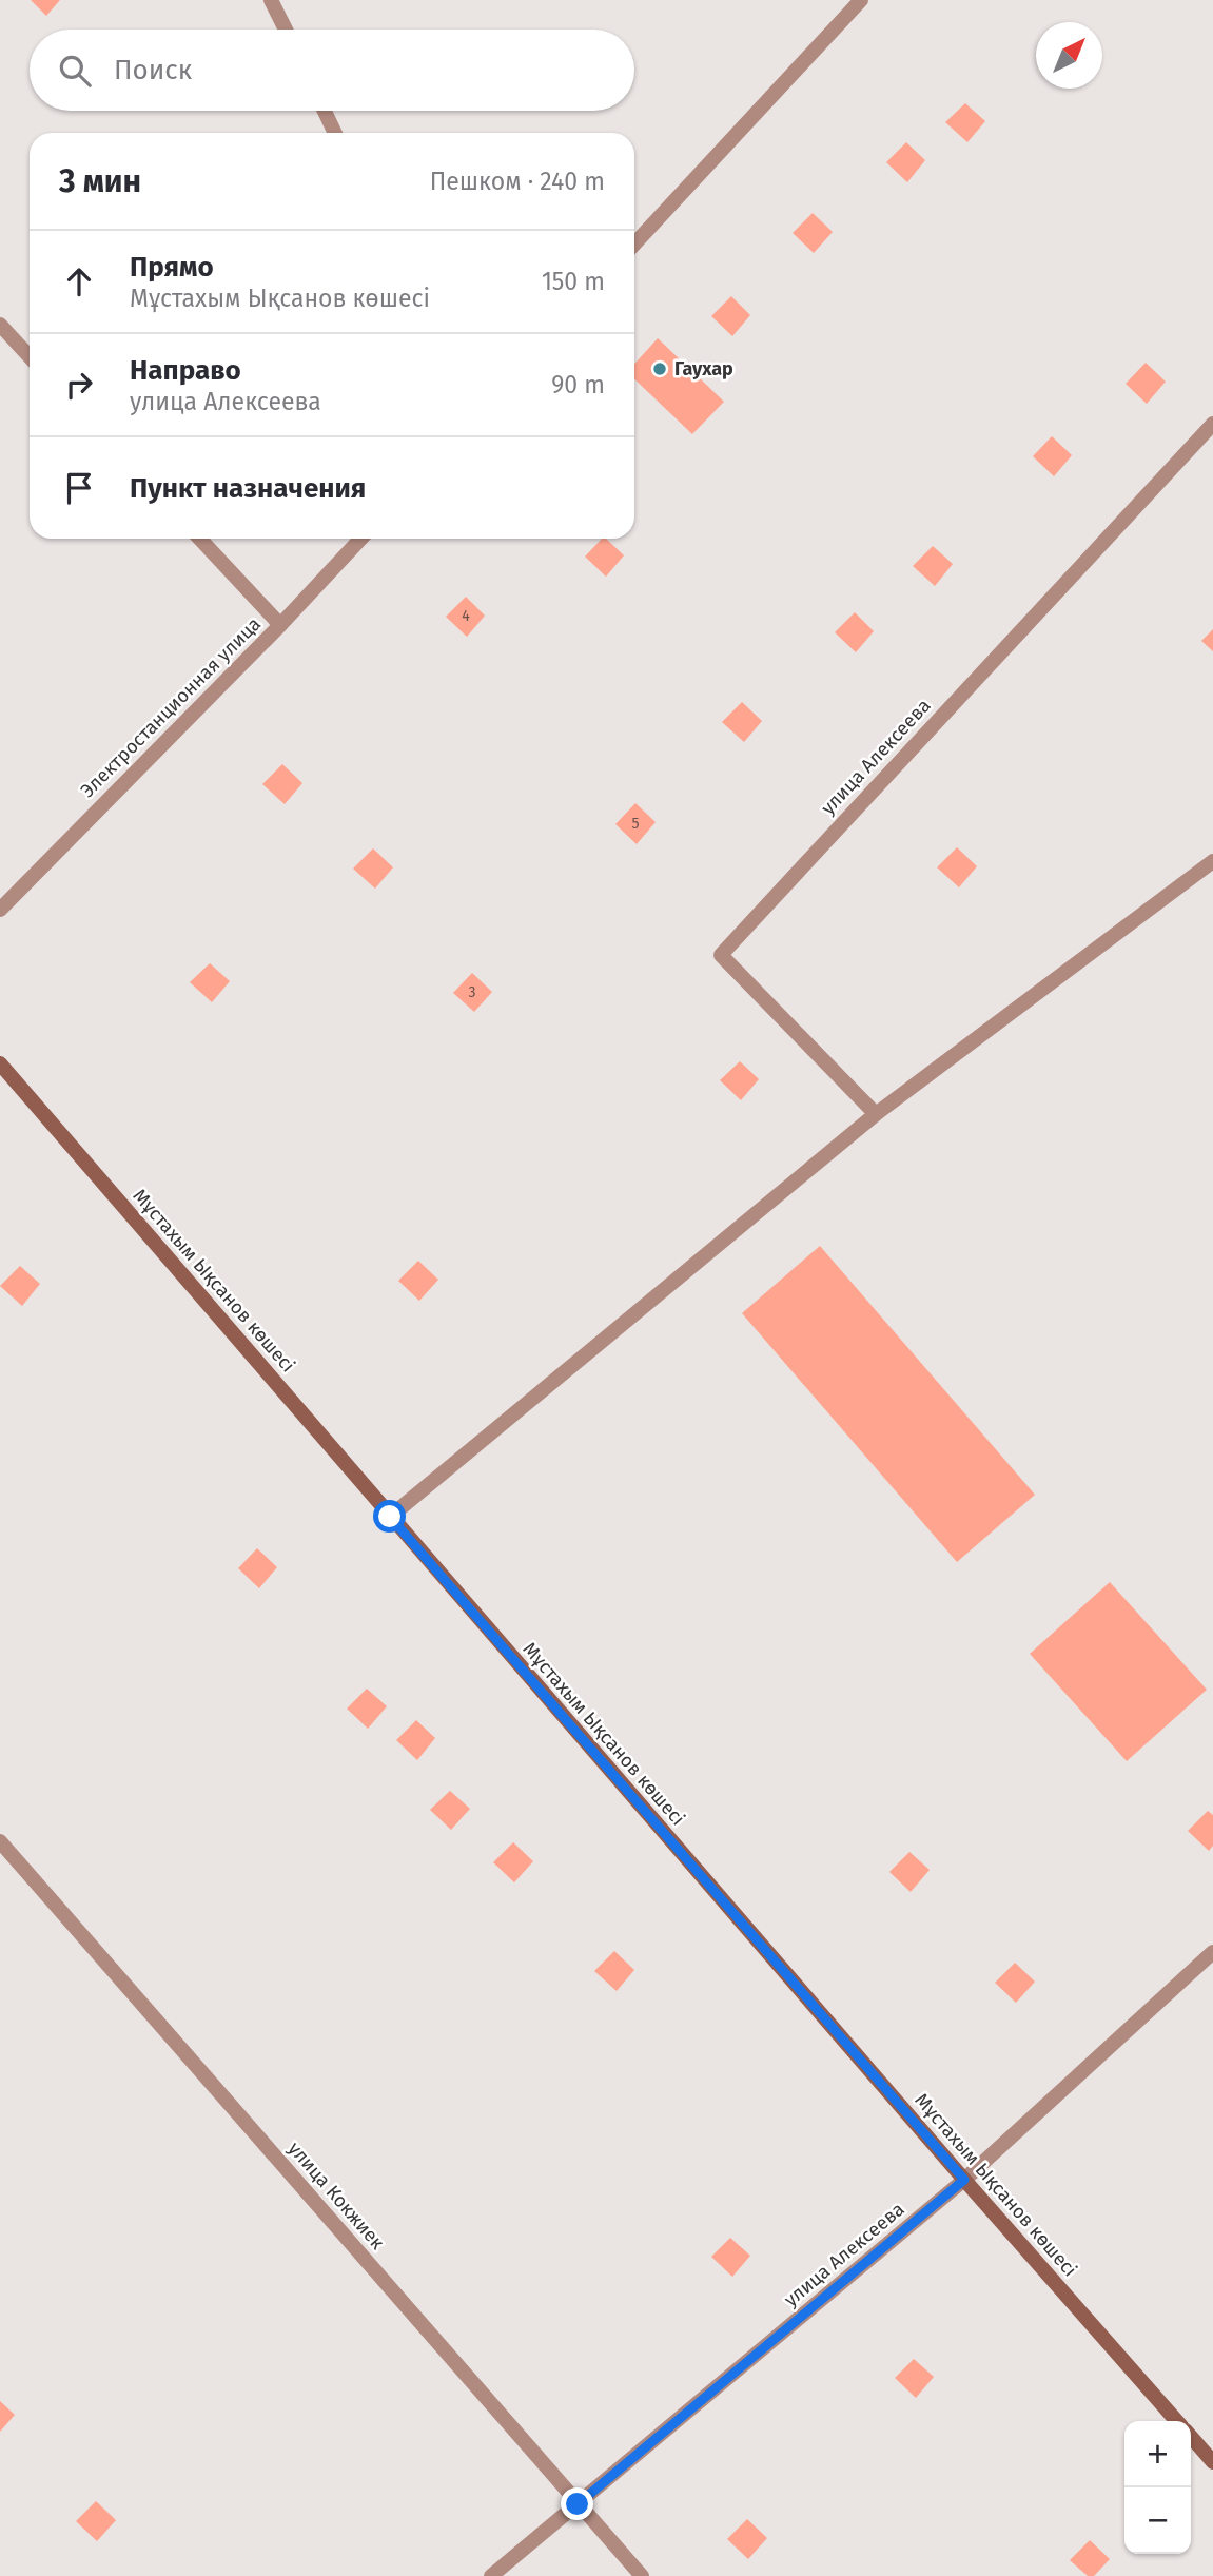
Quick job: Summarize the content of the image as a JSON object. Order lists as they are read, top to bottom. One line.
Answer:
{"streets":{"main road":["Мұстахым Ықсанов көшесі"],"street":["Электростанционная улица","улица Алексеева","улица Кокжиек"]},"crossings":[["улица Алексеева","Мұстахым Ықсанов көшесі"],["улица Алексеева","улица Кокжиек"]],"places":["Гаухар"],"house_numbers":["4","5","3"],"north":"top right","page":{"search":"Поиск","heading":["3 мин","Пешком · 240 m"],"list":[["Прямо","Мұстахым Ықсанов көшесі","150 m"],["Направо","улица Алексеева","90 m"],"Пункт назначения"],"map_buttons":["+","−"]}}
